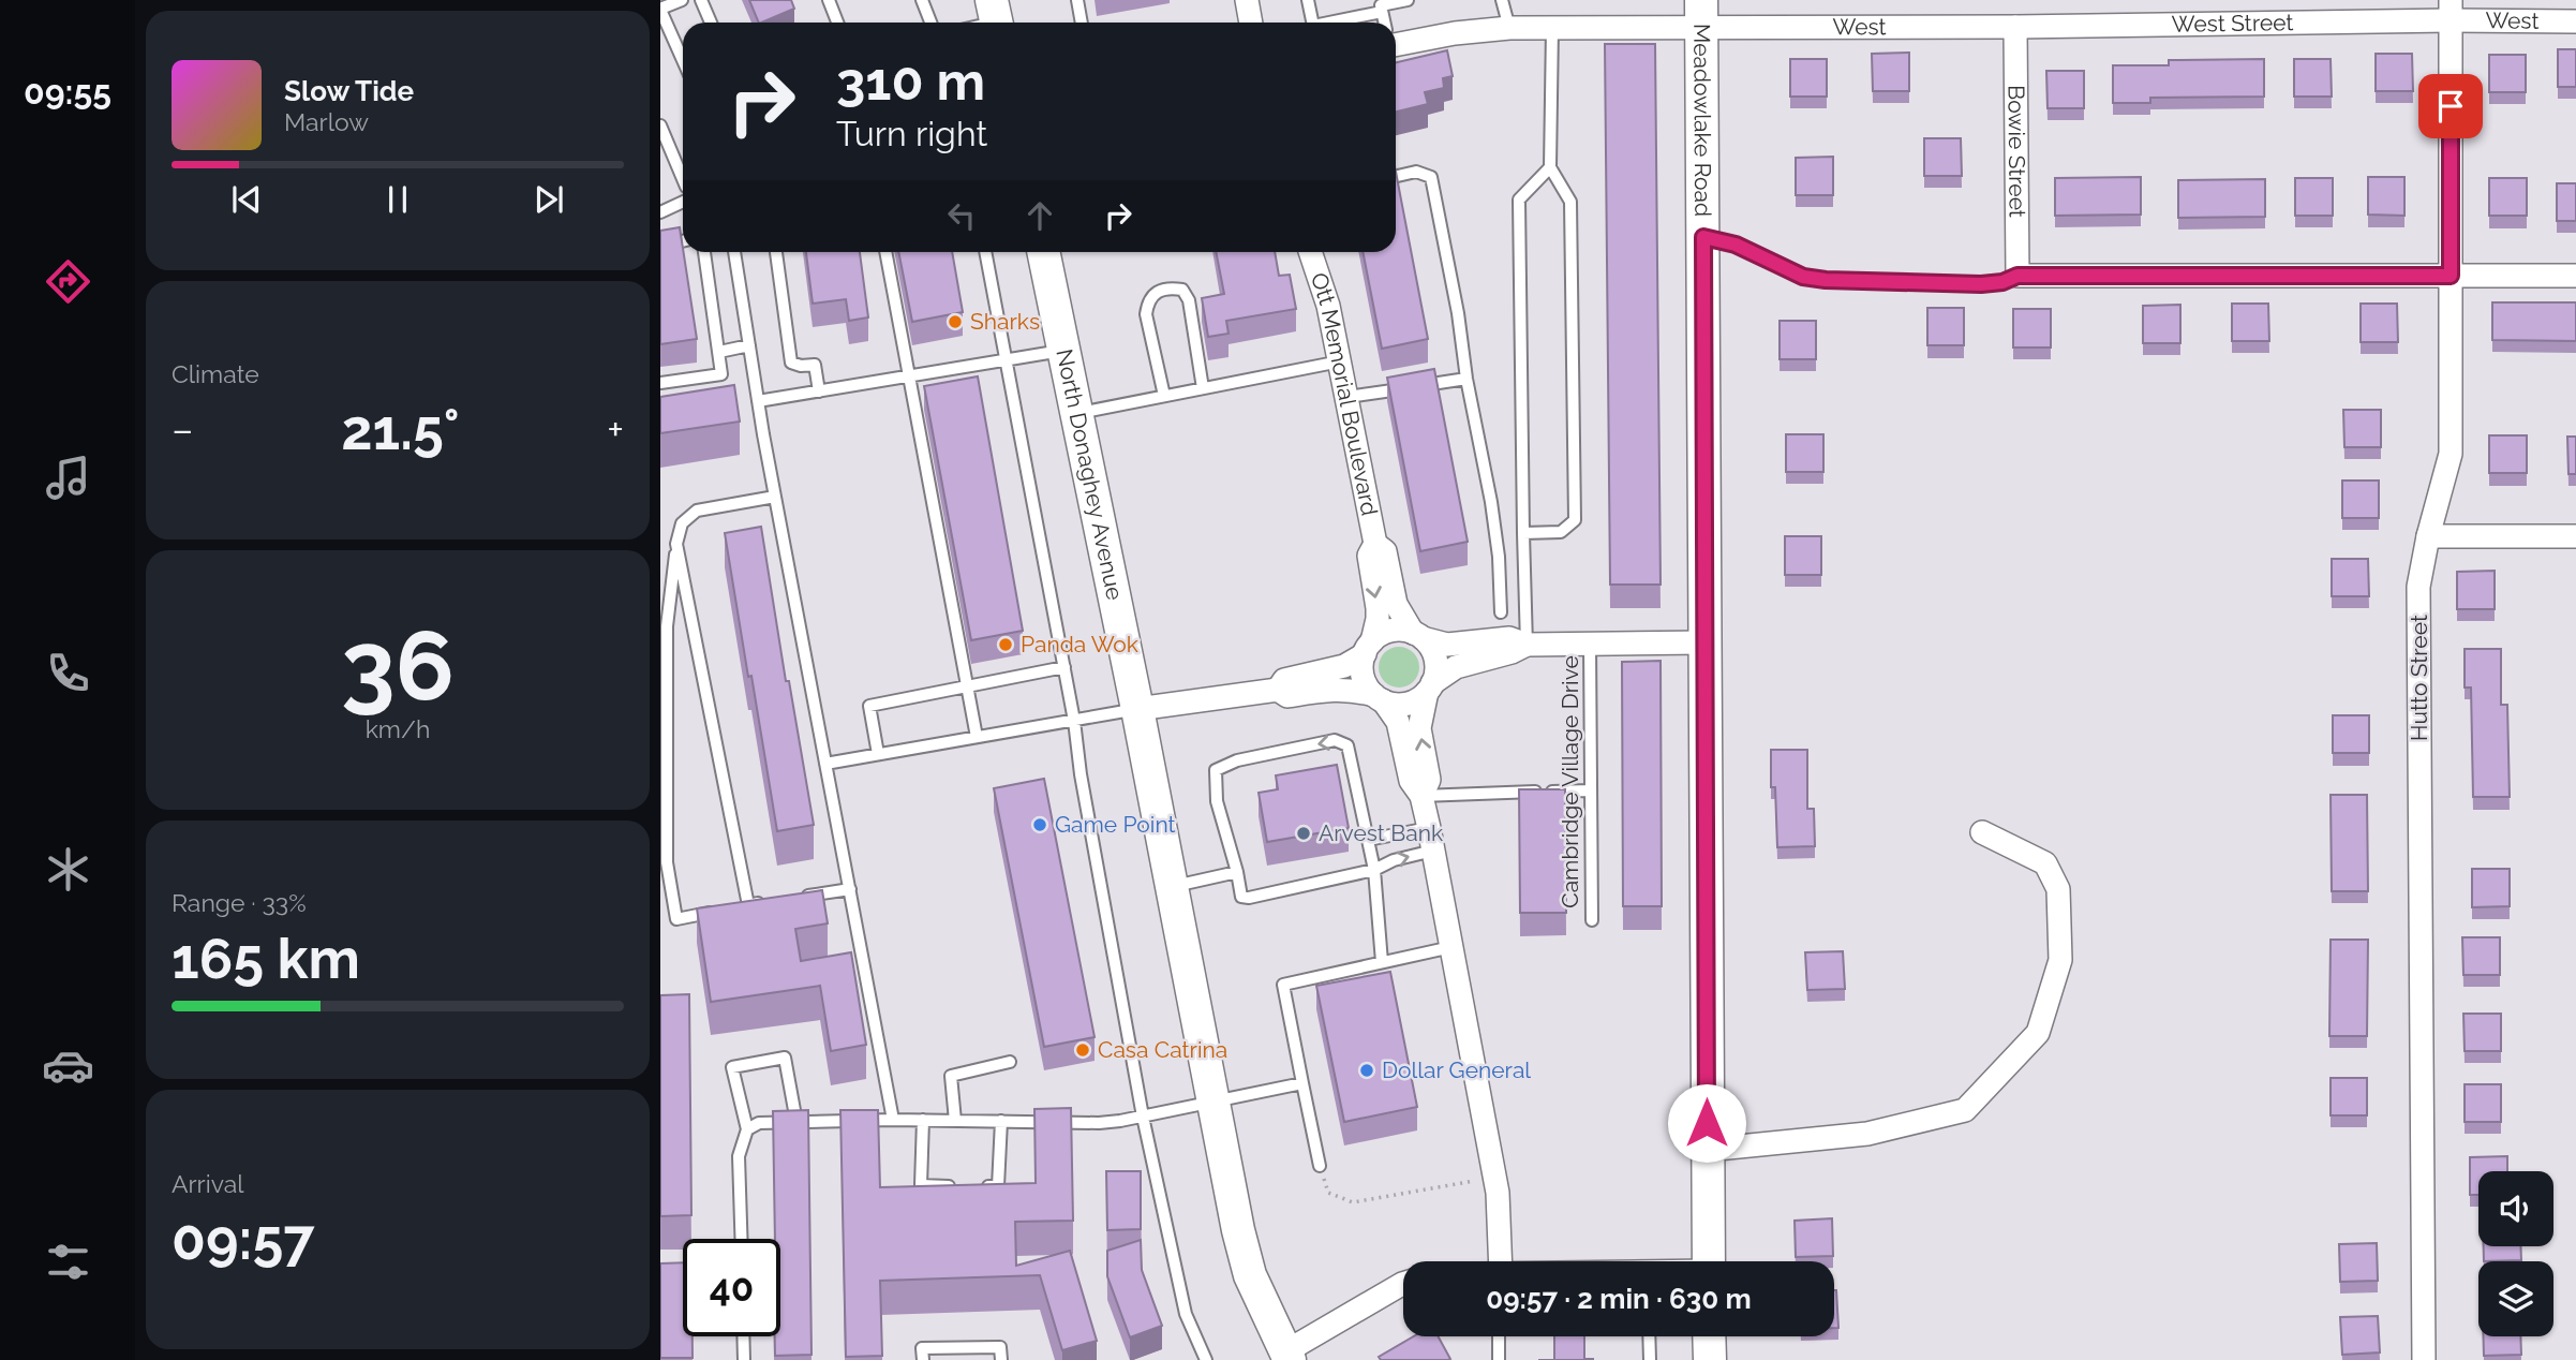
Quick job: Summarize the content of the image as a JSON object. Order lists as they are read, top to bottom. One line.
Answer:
{"streets":{"street":["West","West Street","Meadowlake Road","Bowie Street","Ott Memorial Boulevard","North Donaghey Avenue","Hutto Street"],"lane":["Cambridge Village Drive"]},"crossings":[["West","West Street"],["West","Meadowlake Road"],["West","Bowie Street"],["West","Hutto Street"],["West Street","Bowie Street"],["West Street","Hutto Street"]],"places":["Sharks","Panda Wok","Game Point","Arvest Bank","Casa Catrina","Dollar General"],"page":{"tabs":"09:55","turn":["310 m","Turn right"],"song":["Slow Tide","Marlow"],"tile":["Climate",["36","km/h"],["Range · 33%","165 km"],["Arrival","09:57"]],"heat":["−","21.5°","+"],"limit":"40","trip":"09:57 · 2 min · 630 m"}}
